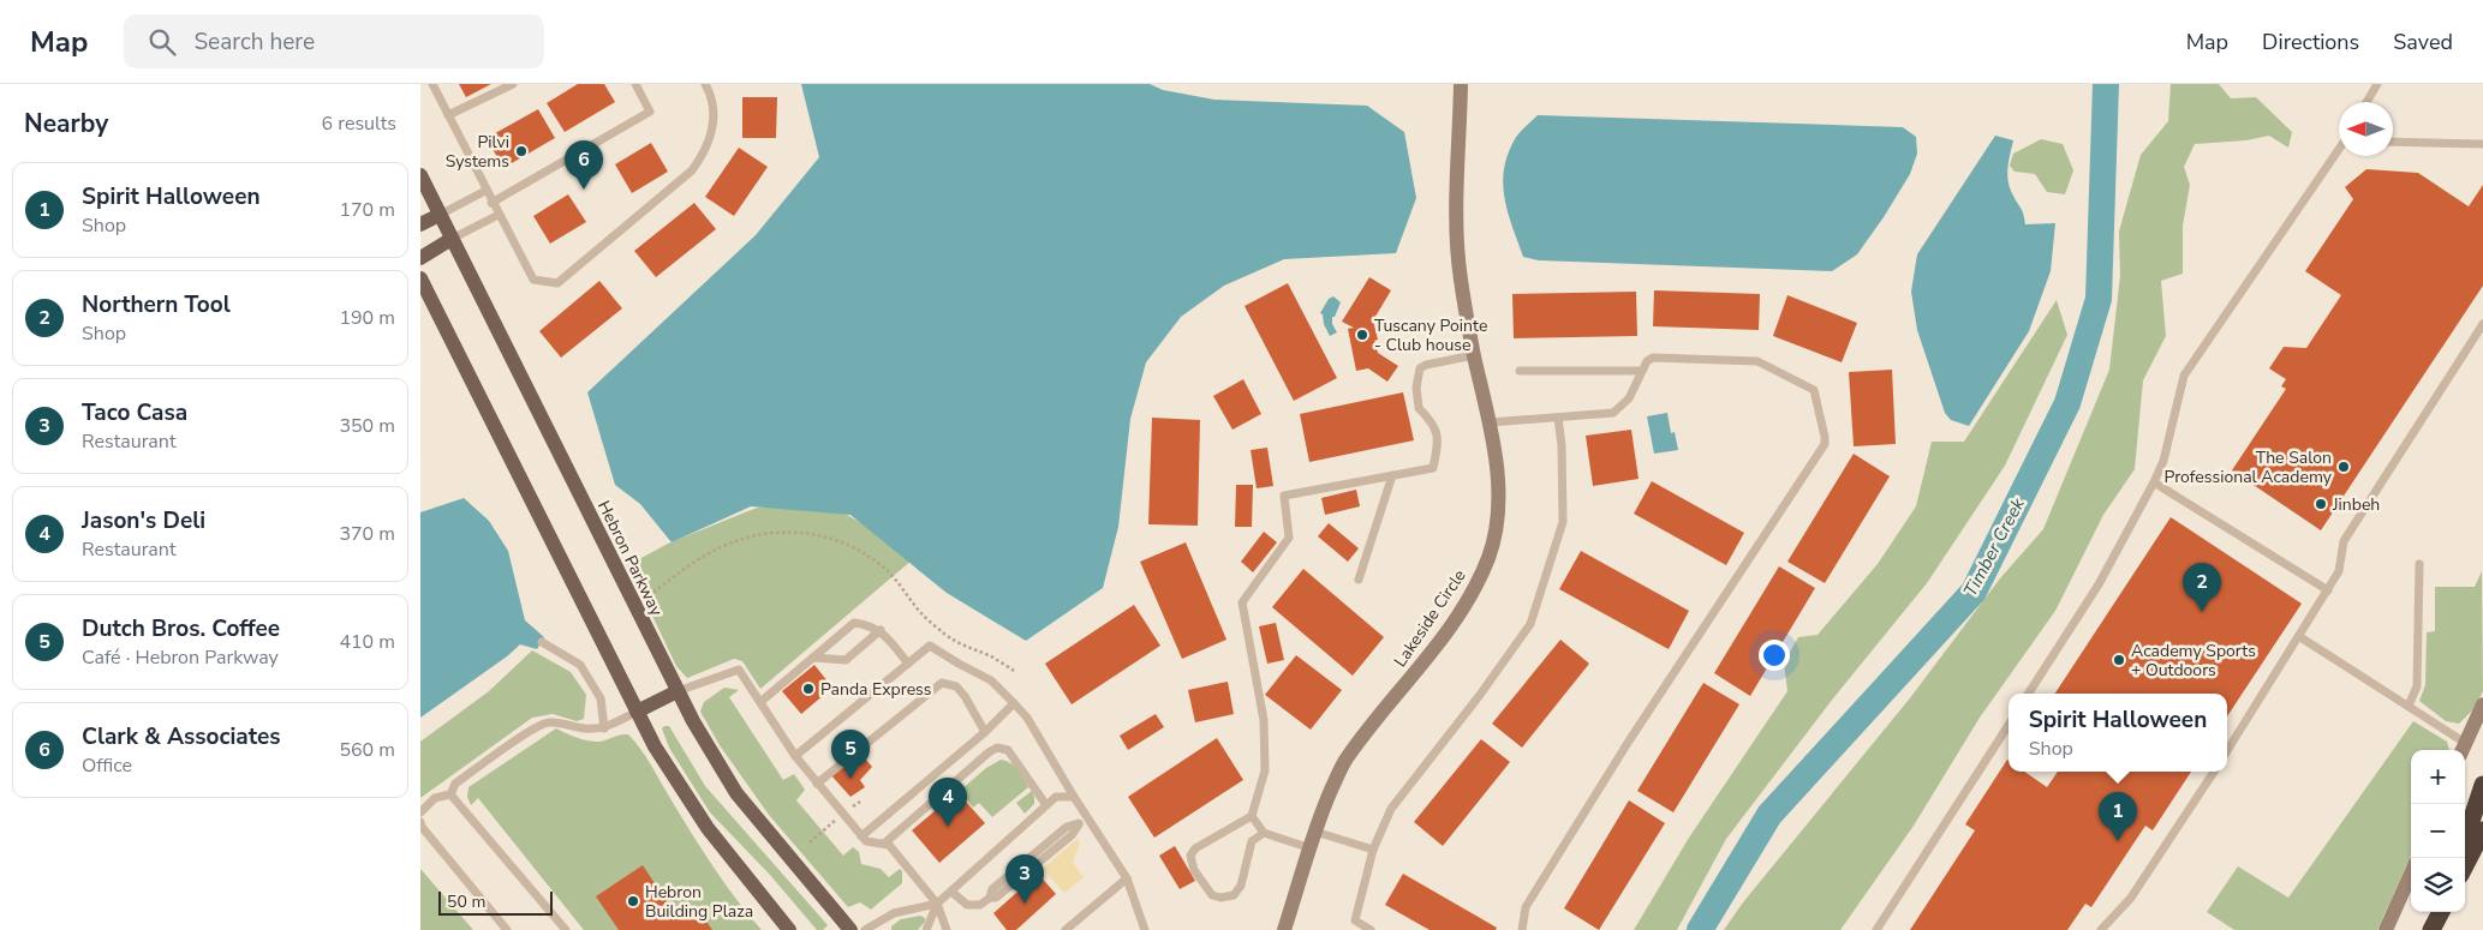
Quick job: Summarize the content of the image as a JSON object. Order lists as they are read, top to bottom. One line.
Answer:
{"streets":{"main road":["Hebron Parkway"],"street":["Lakeside Circle"]},"water":["Timber Creek"],"places":["Pilvi Systems","Tuscany Pointe - Club house","The Salon Professional Academy","Jinbeh","Academy Sports + Outdoors","Panda Express","Hebron Building Plaza"],"scale_bar":"50 m","north":"left","page":{"header":"Map","search":"Search here","nav":["Map","Directions","Saved"],"heading":["Nearby","6 results"],"pins":["6","2","5","4","1","3"],"list":[{"mark":"1","name":"Spirit Halloween","note":"Shop","value":"170 m"},{"mark":"2","name":"Northern Tool","note":"Shop","value":"190 m"},{"mark":"3","name":"Taco Casa","note":"Restaurant","value":"350 m"},{"mark":"4","name":"Jason's Deli","note":"Restaurant","value":"370 m"},{"mark":"5","name":"Dutch Bros. Coffee","note":"Café · Hebron Parkway","value":"410 m"},{"mark":"6","name":"Clark & Associates","note":"Office","value":"560 m"}],"popup":["Spirit Halloween","Shop"],"map_buttons":["+","−"],"scale":"50 m"}}
